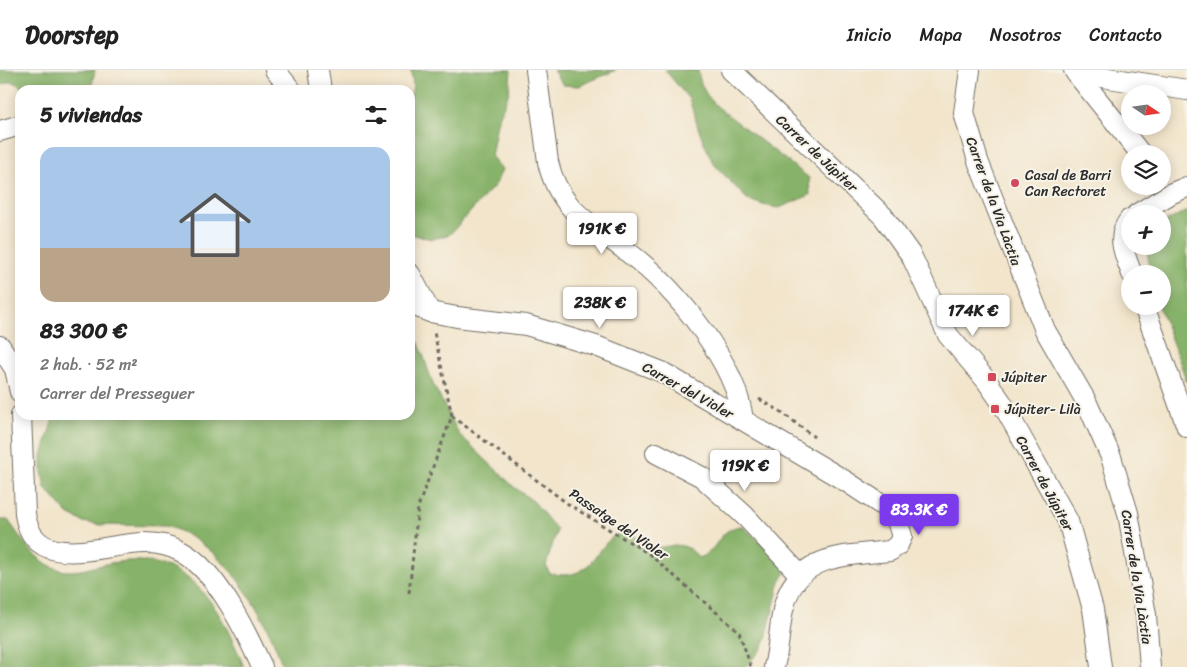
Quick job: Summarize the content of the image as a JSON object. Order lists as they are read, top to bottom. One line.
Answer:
{"streets":{"street":["Carrer de Júpiter","Carrer de la Via Làctia","Carrer del Violer"],"path":["Passatge del Violer"]},"places":{"other":["Casal de Barri Can Rectoret"],"transit":["Júpiter","Júpiter- Lilà"]},"north":"right","page":{"header":"Doorstep","nav":["Inicio","Mapa","Nosotros","Contacto"],"map_buttons":["+","−"],"heading":"5 viviendas","list":[{"name":"83 300 €","note":"2 hab. · 52 m² · Carrer del Presseguer"}],"price":["191K €","238K €","174K €","119K €","83.3K €"]}}
